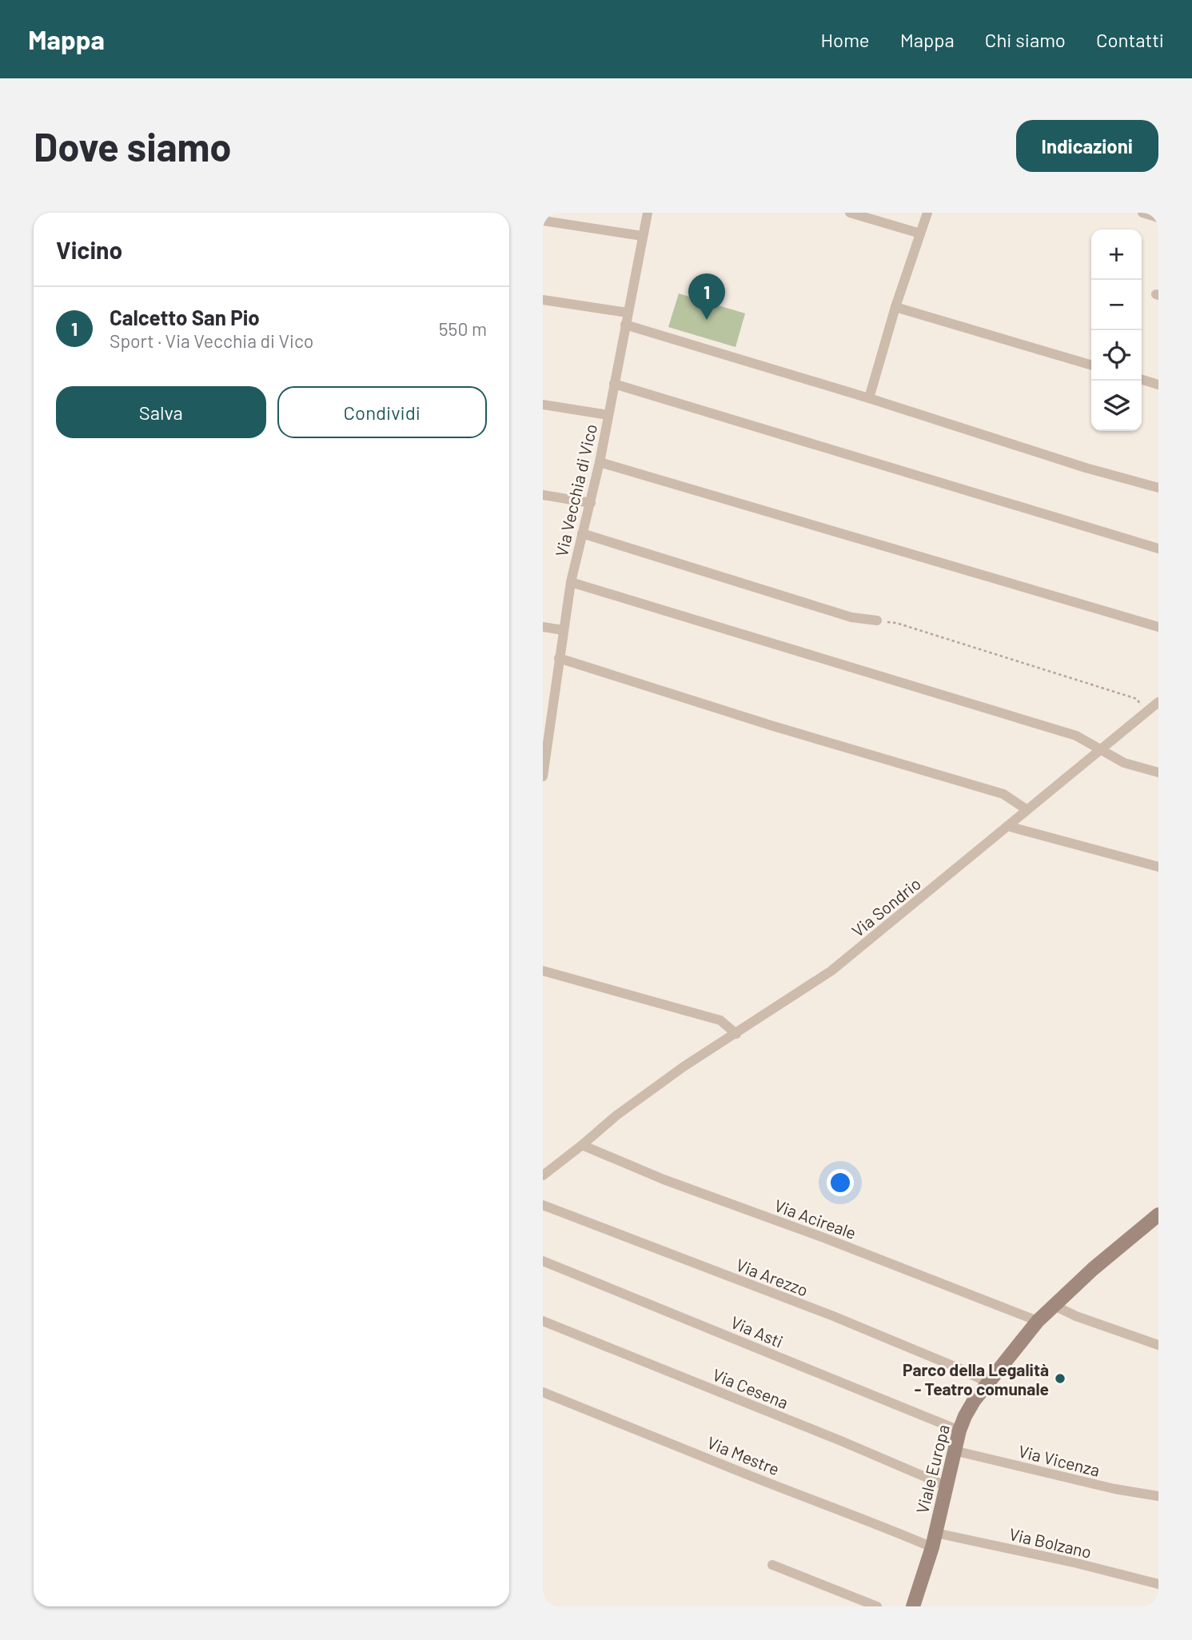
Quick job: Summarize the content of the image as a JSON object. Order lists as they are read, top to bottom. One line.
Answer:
{"streets":{"street":["Via Vecchia di Vico","Via Sondrio","Via Acireale","Via Arezzo","Via Asti","Via Cesena","Via Mestre","Via Vicenza","Viale Europa","Via Bolzano"]},"crossings":[["Via Sondrio","Via Acireale"],["Via Acireale","Viale Europa"],["Via Arezzo","Viale Europa"],["Via Asti","Viale Europa"],["Via Cesena","Viale Europa"],["Via Mestre","Viale Europa"],["Via Vicenza","Viale Europa"],["Viale Europa","Via Bolzano"]],"places":["Parco della Legalità - Teatro comunale"],"page":{"header":"Mappa","nav":["Home","Mappa","Chi siamo","Contatti"],"buttons":["Indicazioni",["Salva","Condividi"]],"title":"Dove siamo","heading":"Vicino","map_buttons":["+","−"],"pins":"1","list":[{"mark":"1","name":"Calcetto San Pio","note":"Sport · Via Vecchia di Vico","value":"550 m"}]}}
